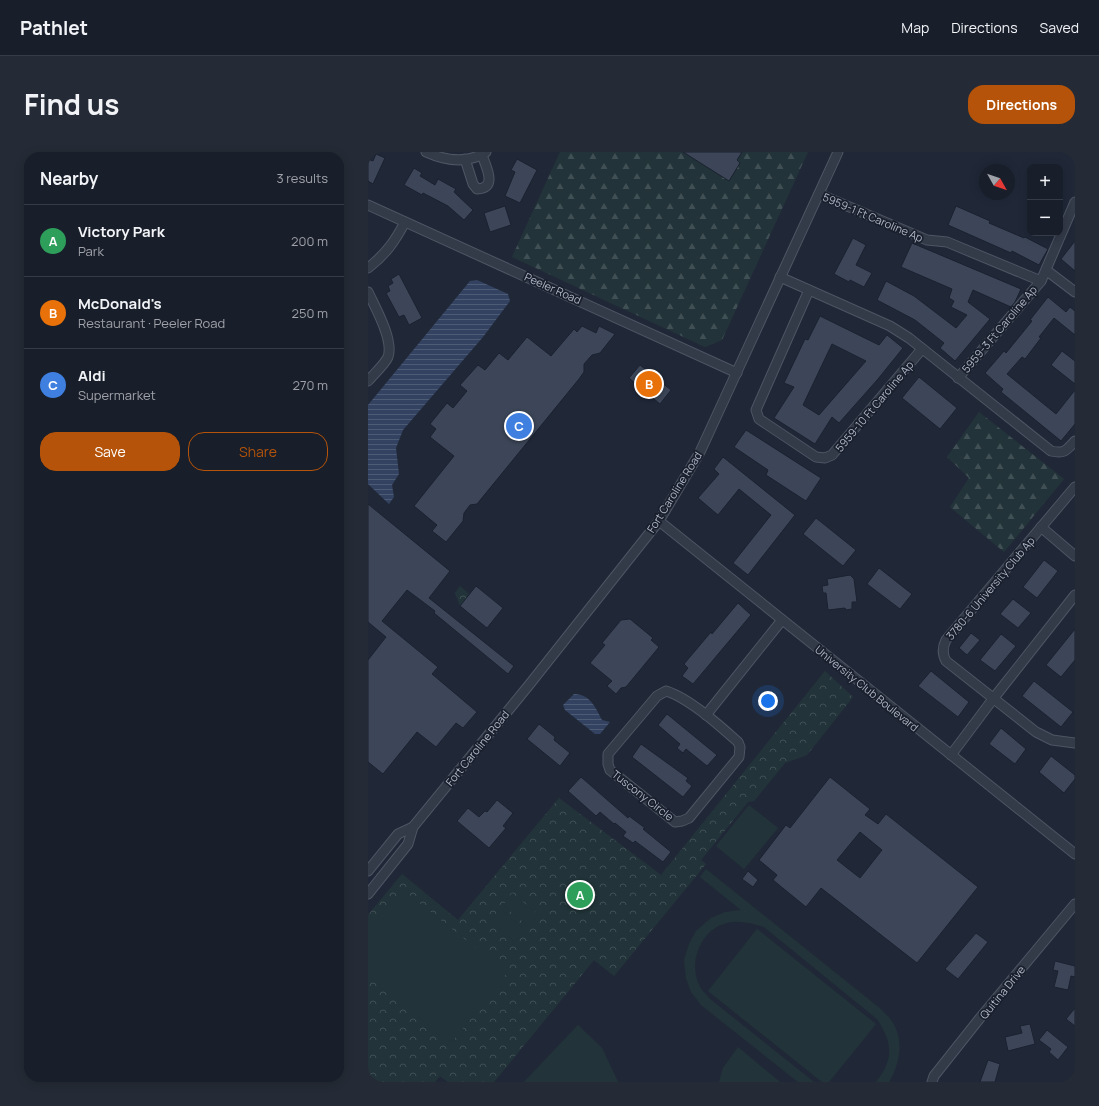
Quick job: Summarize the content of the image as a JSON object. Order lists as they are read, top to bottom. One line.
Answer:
{"streets":{"street":["5959-1 Ft Caroline Ap","Peeler Road","5959-3 Ft Caroline Ap","5959-10 Ft Caroline Ap","Fort Caroline Road","3780-6 University Club Ap","University Club Boulevard","Tuscony Circle","Quitina Drive"]},"crossings":[["5959-1 Ft Caroline Ap","5959-3 Ft Caroline Ap"],["5959-1 Ft Caroline Ap","Fort Caroline Road"],["Peeler Road","Fort Caroline Road"],["Fort Caroline Road","University Club Boulevard"]],"north":"bottom right","page":{"header":"Pathlet","nav":["Map","Directions","Saved"],"title":"Find us","buttons":["Directions",["Save","Share"]],"heading":["Nearby","3 results"],"map_buttons":["+","−"],"list":[{"mark":"A","name":"Victory Park","note":"Park","value":"200 m"},{"mark":"B","name":"McDonald's","note":"Restaurant · Peeler Road","value":"250 m"},{"mark":"C","name":"Aldi","note":"Supermarket","value":"270 m"}],"pins":["B","C","A"]}}
